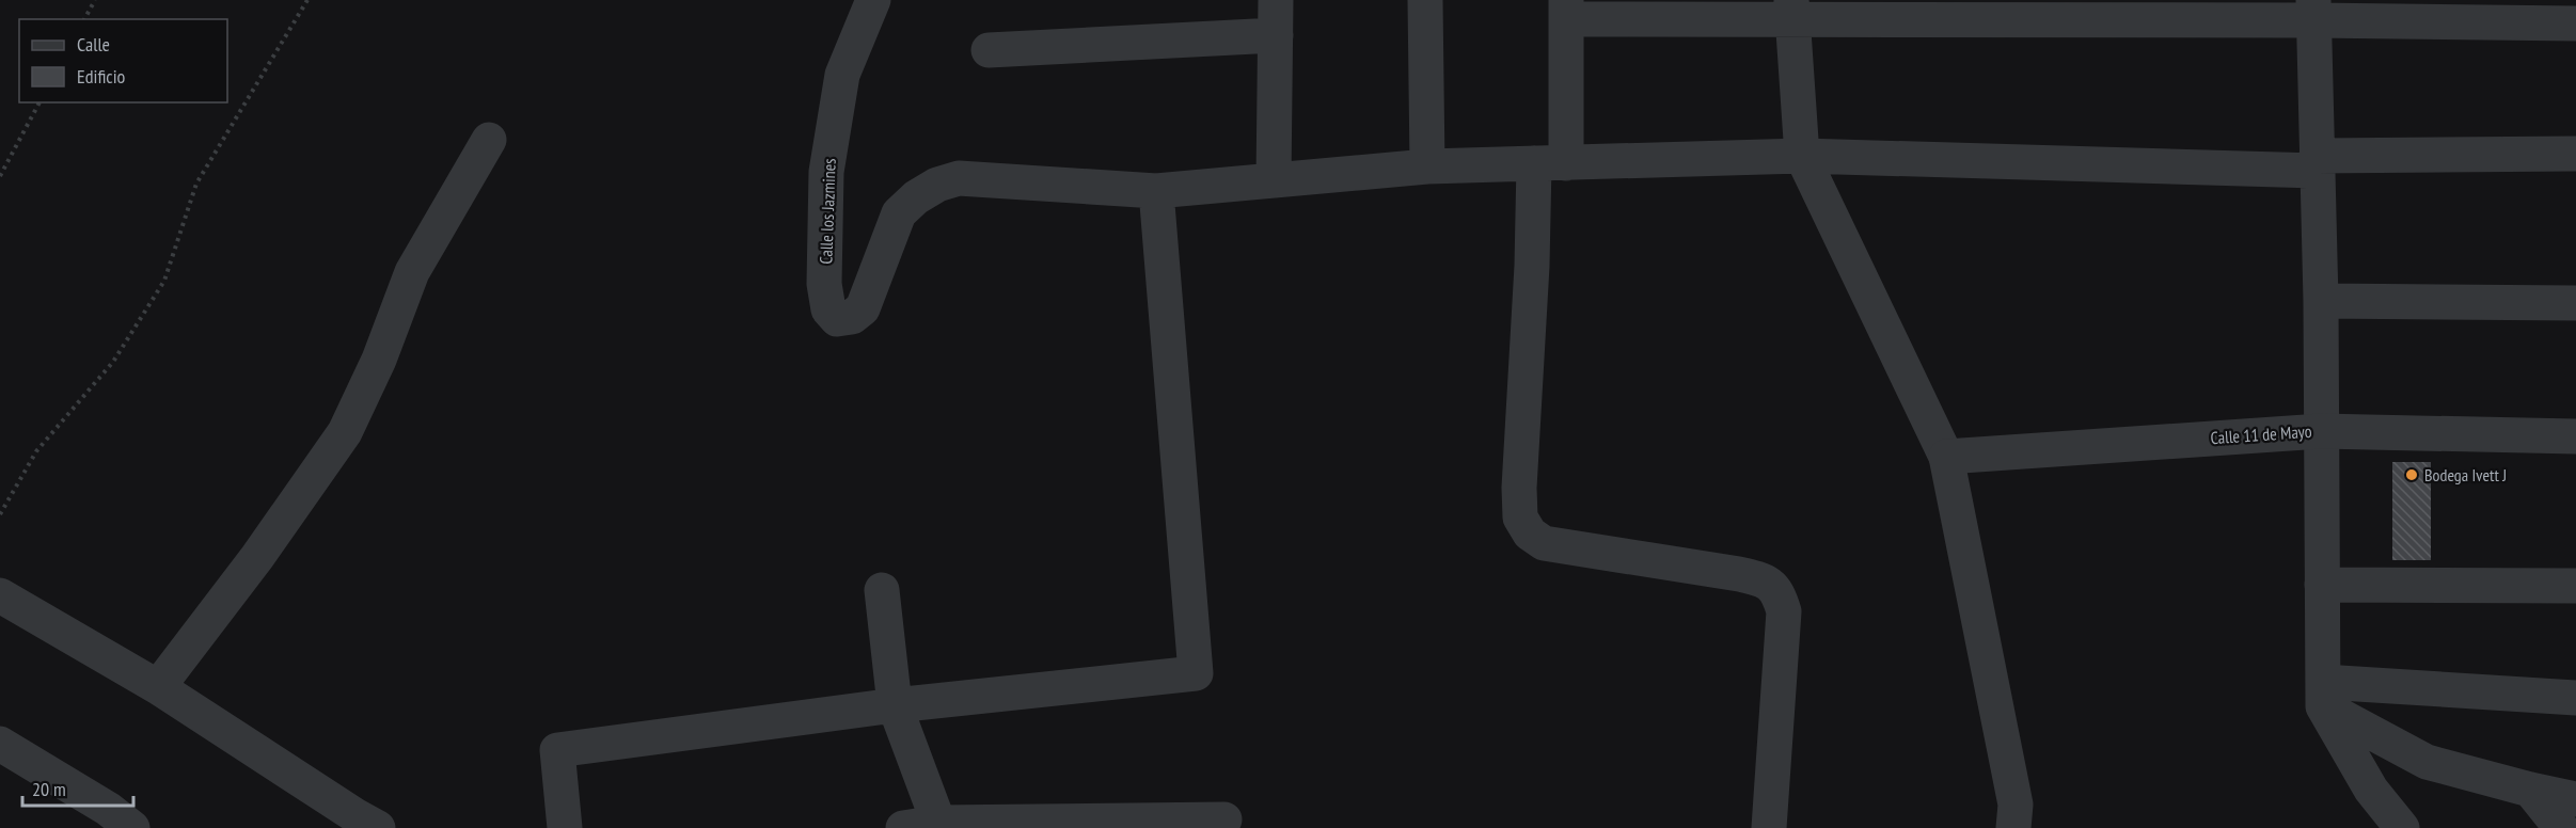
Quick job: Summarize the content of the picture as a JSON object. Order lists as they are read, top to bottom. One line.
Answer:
{"streets":{"street":["Calle los Jazmines","Calle 11 de Mayo"]},"places":["Bodega Ivett J"],"legend":["Calle","Edificio"],"scale_bar":"20 m"}
